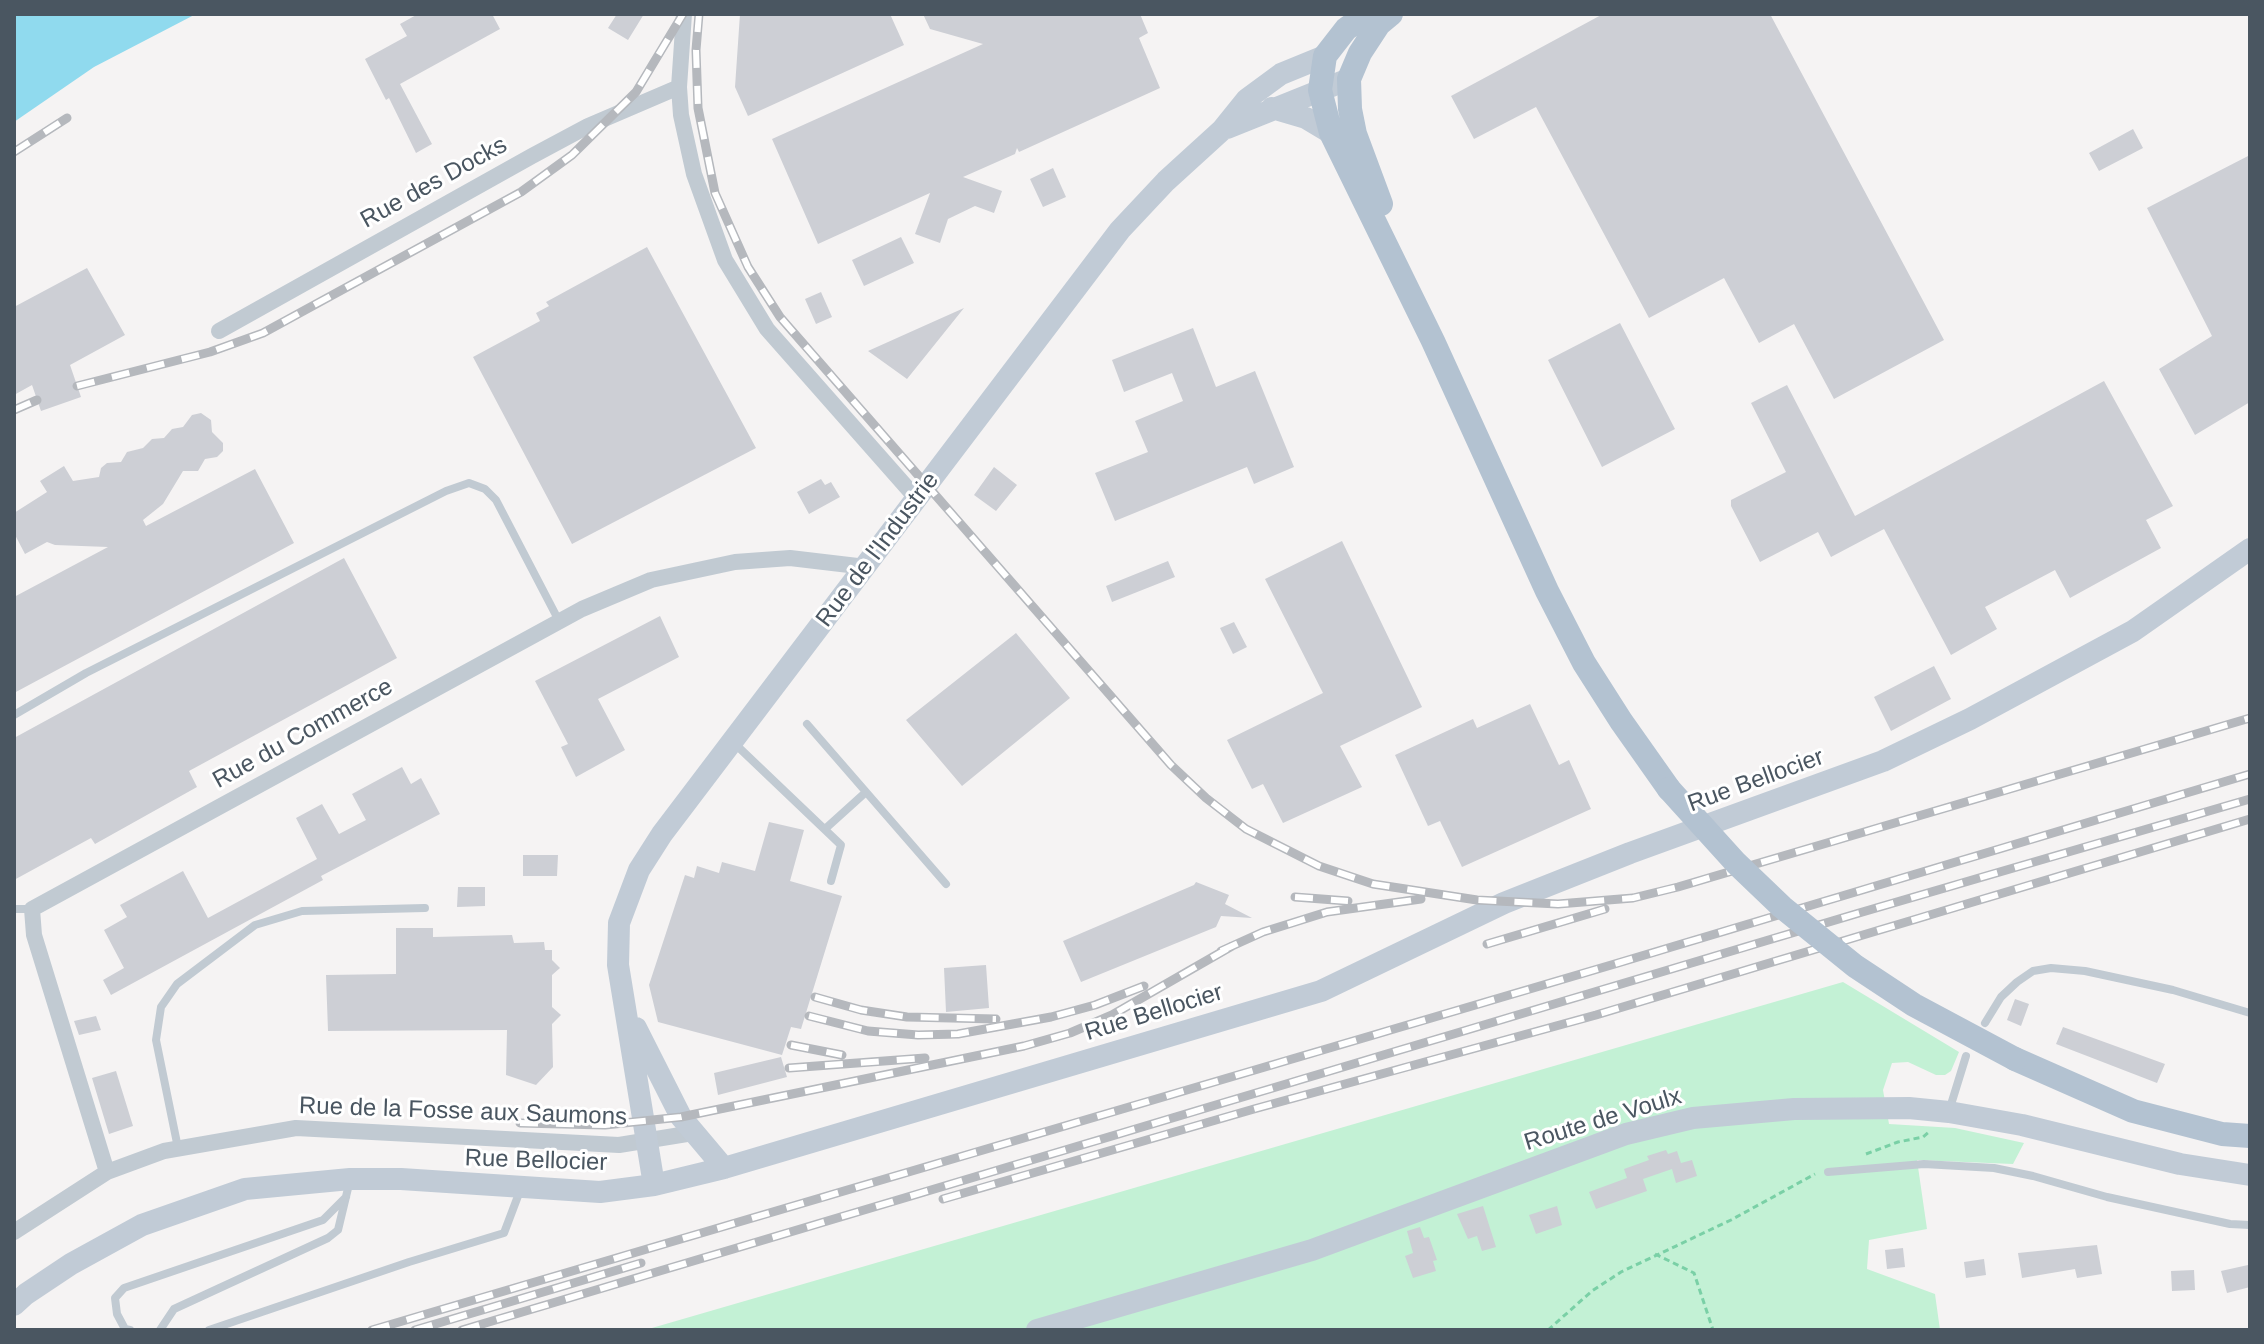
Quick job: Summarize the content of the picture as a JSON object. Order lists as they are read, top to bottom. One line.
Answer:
{"streets":{"main road":["Rue de l'Industrie","Rue Bellocier","Route de Voulx"],"street":["Rue des Docks","Rue du Commerce","Rue de la Fosse aux Saumons"]},"crossings":[["Rue de l'Industrie","Rue du Commerce"],["Rue de l'Industrie","Rue Bellocier"],["Rue de l'Industrie","Rue de la Fosse aux Saumons"]]}
